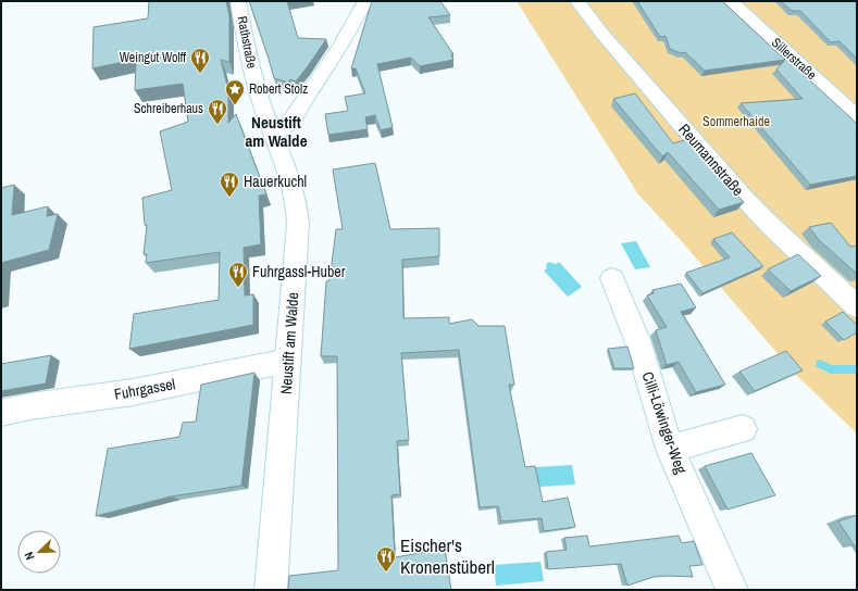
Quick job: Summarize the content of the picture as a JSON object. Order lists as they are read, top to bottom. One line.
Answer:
{"streets":{"street":["Rathstraße","Sillerstraße","Reumannstraße","Neustift am Walde","Fuhrgassel","Cilli-Löwinger-Weg"]},"crossings":[["Rathstraße","Neustift am Walde"],["Neustift am Walde","Fuhrgassel"]],"districts":["Neustift am Walde"],"parks":["Sommerhaide"],"places":{"restaurant":["Weingut Wolff","Schreiberhaus","Hauerkuchl","Fuhrgassl-Huber","Eischer's Kronenstüberl"],"place":["Robert Stolz"]},"north":"bottom left"}
